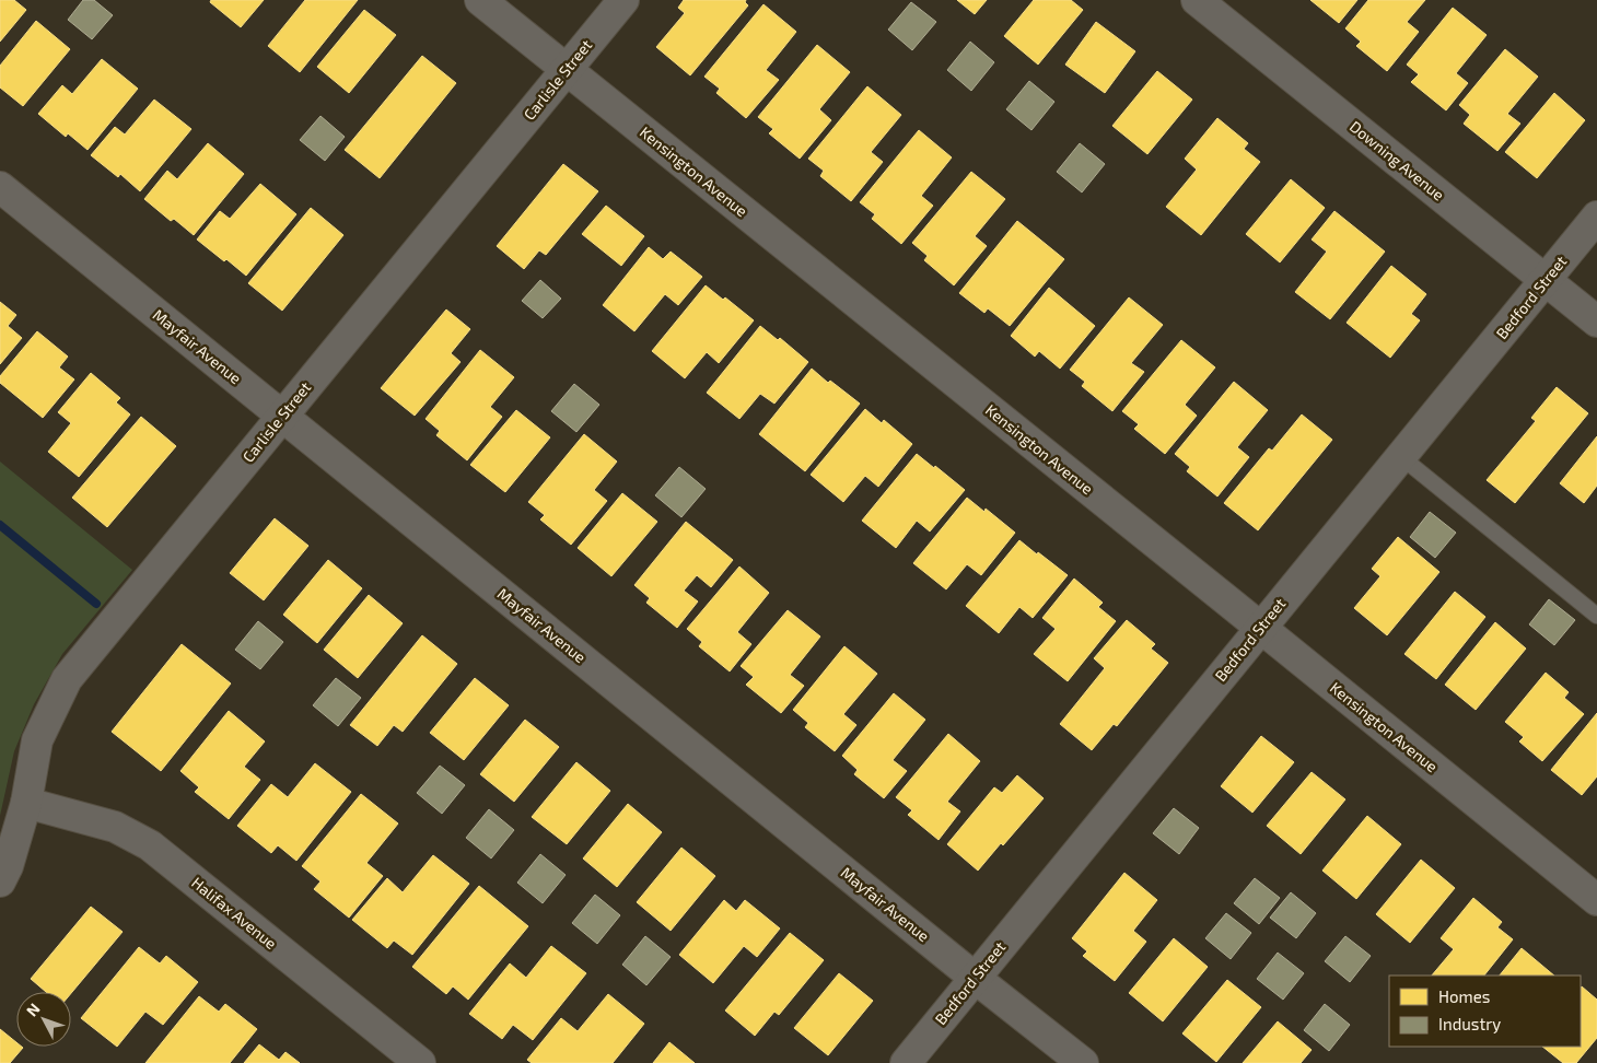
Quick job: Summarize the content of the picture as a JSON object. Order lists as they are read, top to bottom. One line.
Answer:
{"streets":{"street":["Carlisle Street","Downing Avenue","Kensington Avenue","Bedford Street","Mayfair Avenue","Halifax Avenue"]},"crossings":[["Carlisle Street","Kensington Avenue"],["Carlisle Street","Mayfair Avenue"],["Carlisle Street","Halifax Avenue"],["Downing Avenue","Bedford Street"],["Kensington Avenue","Bedford Street"],["Bedford Street","Mayfair Avenue"]],"legend":["Homes","Industry"],"north":"top left"}
